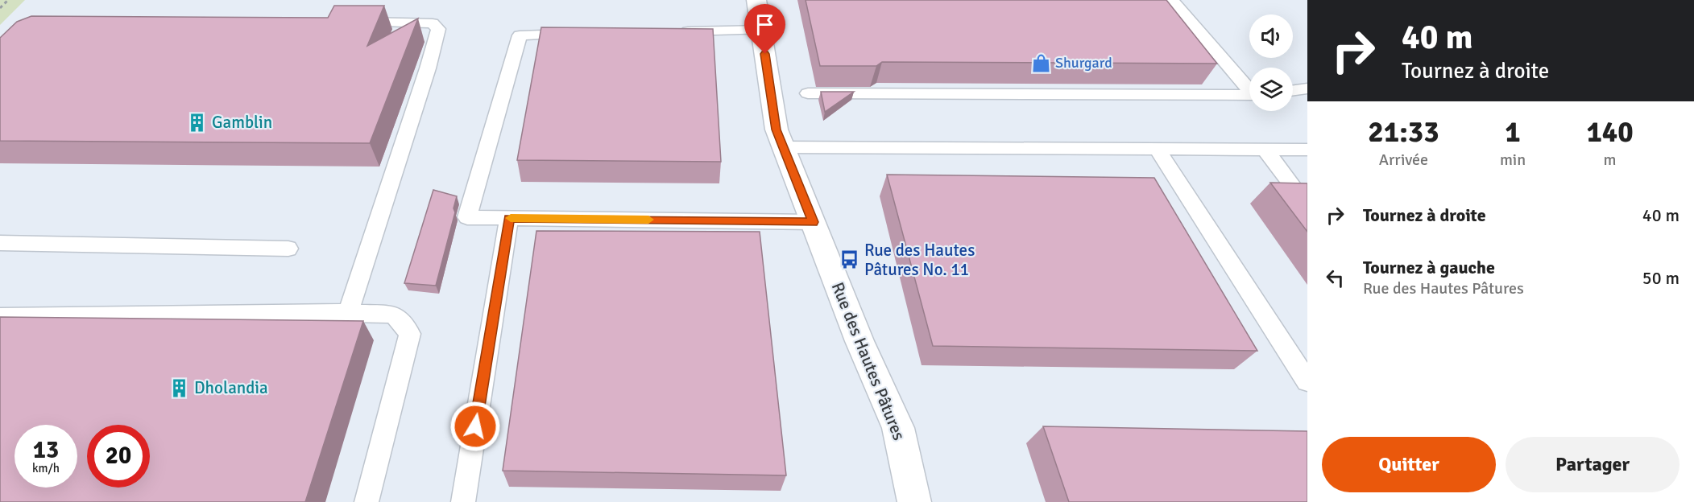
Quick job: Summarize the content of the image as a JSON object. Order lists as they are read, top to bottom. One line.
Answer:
{"streets":{"street":["Rue des Hautes Pâtures"]},"places":{"shop":["Shurgard"],"building":["Gamblin","Dholandia"],"bus stop":["Rue des Hautes Pâtures No. 11"]},"page":{"turn":["40 m","Tournez à droite"],"eta":["21:33","Arrivée","1","min","140","m"],"list":[{"name":"Tournez à droite","value":"40 m"},{"name":"Tournez à gauche","note":"Rue des Hautes Pâtures","value":"50 m"}],"speed":"13 km/h","limit":"20","buttons":["Quitter","Partager"]}}
